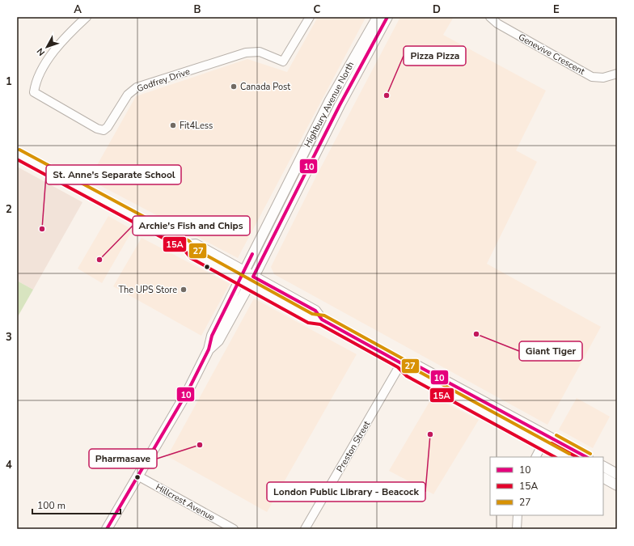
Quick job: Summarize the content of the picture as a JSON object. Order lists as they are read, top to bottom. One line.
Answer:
{"streets":{"main road":["Highbury Avenue North"],"street":["Genevive Crescent","Godfrey Drive","Preston Street","Hillcrest Avenue"]},"crossings":[["Highbury Avenue North","Hillcrest Avenue"]],"places":["Canada Post","Pizza Pizza","Fit4Less","St. Anne's Separate School","Archie's Fish and Chips","The UPS Store","Giant Tiger","London Public Library - Beacock","Pharmasave"],"lines":["transit line 10","transit line 27","transit line 15A"],"legend":["10","15A","27"],"scale_bar":"100 m","north":"bottom left","grid":{"columns":["A","B","C","D","E"],"rows":["1","2","3","4"]}}
